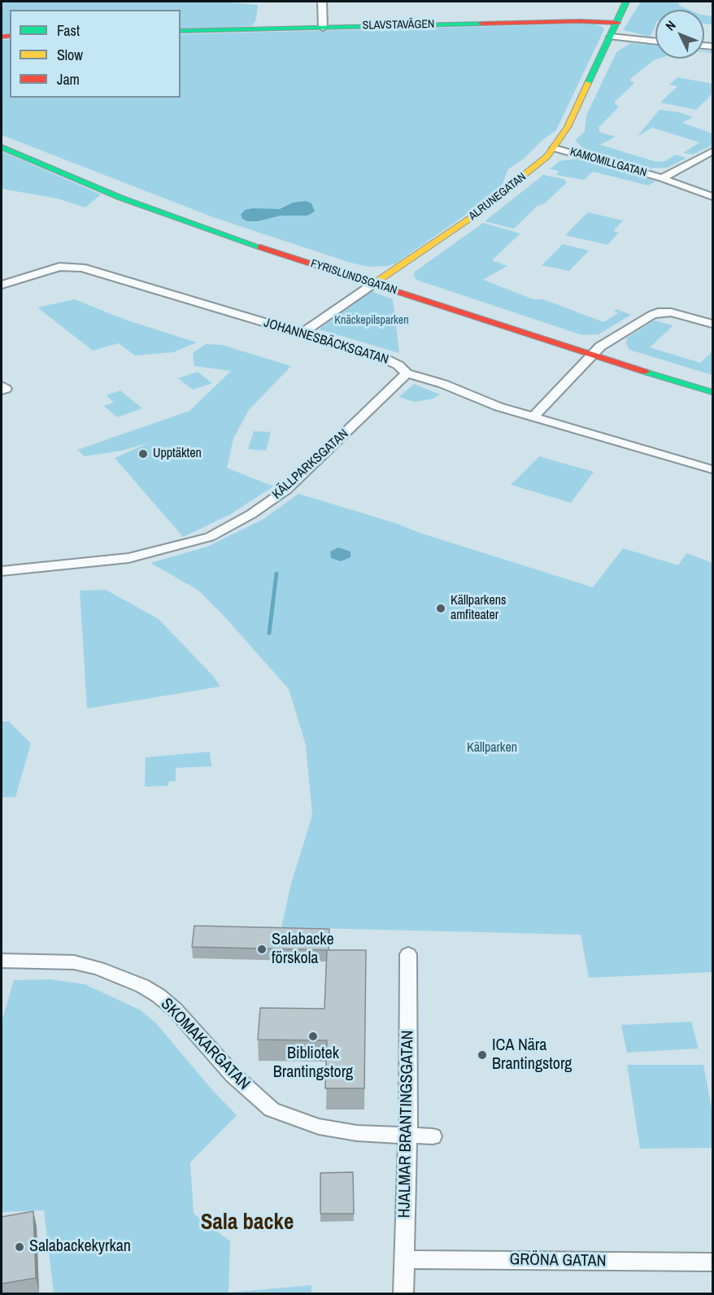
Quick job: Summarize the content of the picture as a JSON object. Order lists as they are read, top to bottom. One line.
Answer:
{"streets":{"main road":["SLAVSTAVÄGEN","ALRUNEGATAN","FYRISLUNDSGATAN"],"street":["KAMOMILLGATAN","JOHANNESBÄCKSGATAN","KÄLLPARKSGATAN","SKOMAKARGATAN","HJALMAR BRANTINGSGATAN","GRÖNA GATAN"]},"crossings":[["SLAVSTAVÄGEN","ALRUNEGATAN"],["KAMOMILLGATAN","ALRUNEGATAN"],["ALRUNEGATAN","FYRISLUNDSGATAN"],["ALRUNEGATAN","JOHANNESBÄCKSGATAN"],["JOHANNESBÄCKSGATAN","KÄLLPARKSGATAN"],["SKOMAKARGATAN","HJALMAR BRANTINGSGATAN"],["HJALMAR BRANTINGSGATAN","GRÖNA GATAN"]],"districts":["Sala backe"],"parks":["Knäckepilsparken","Källparken"],"places":["Upptäkten","Källparkens amfiteater","Salabacke förskola","Bibliotek Brantingstorg","ICA Nära Brantingstorg","Salabackekyrkan"],"legend":["Fast","Slow","Jam"],"north":"top left"}
